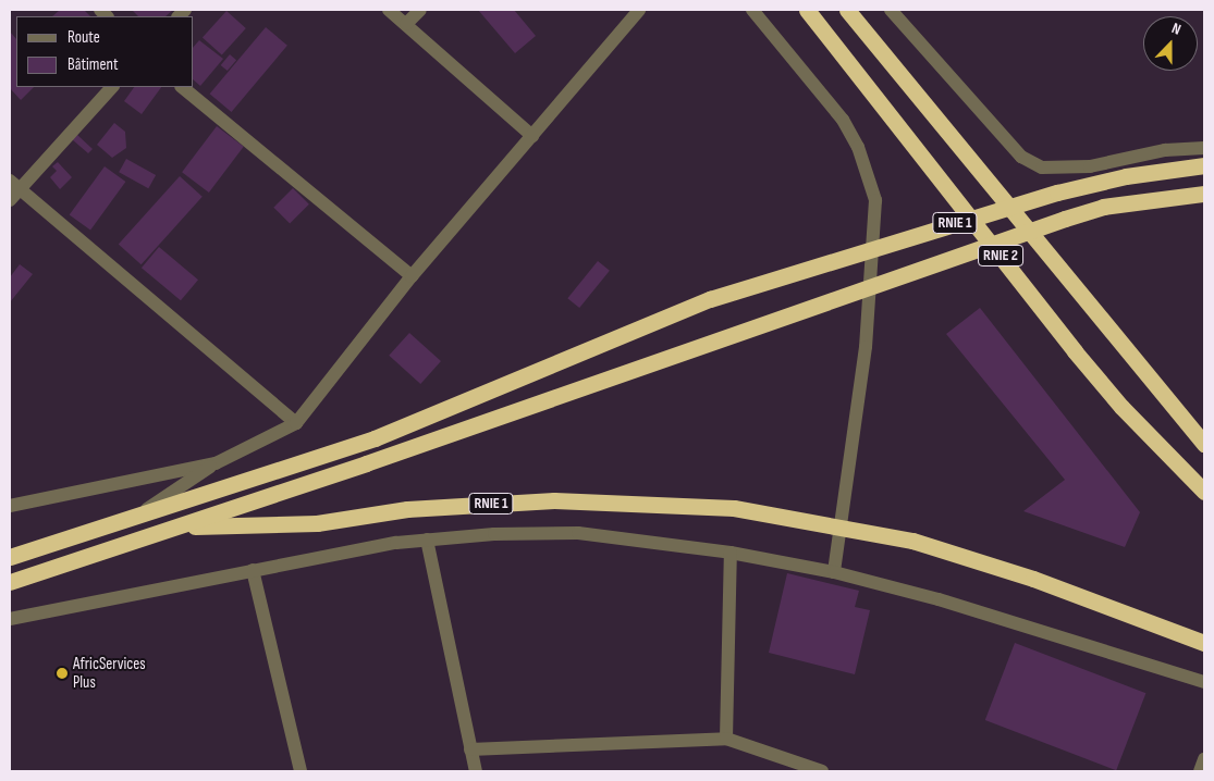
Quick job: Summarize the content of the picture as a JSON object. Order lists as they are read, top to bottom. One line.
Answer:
{"streets":{"highway":["RNIE 1","RNIE 2"]},"places":["AfricServices Plus"],"legend":["Route","Bâtiment"],"north":"top"}
